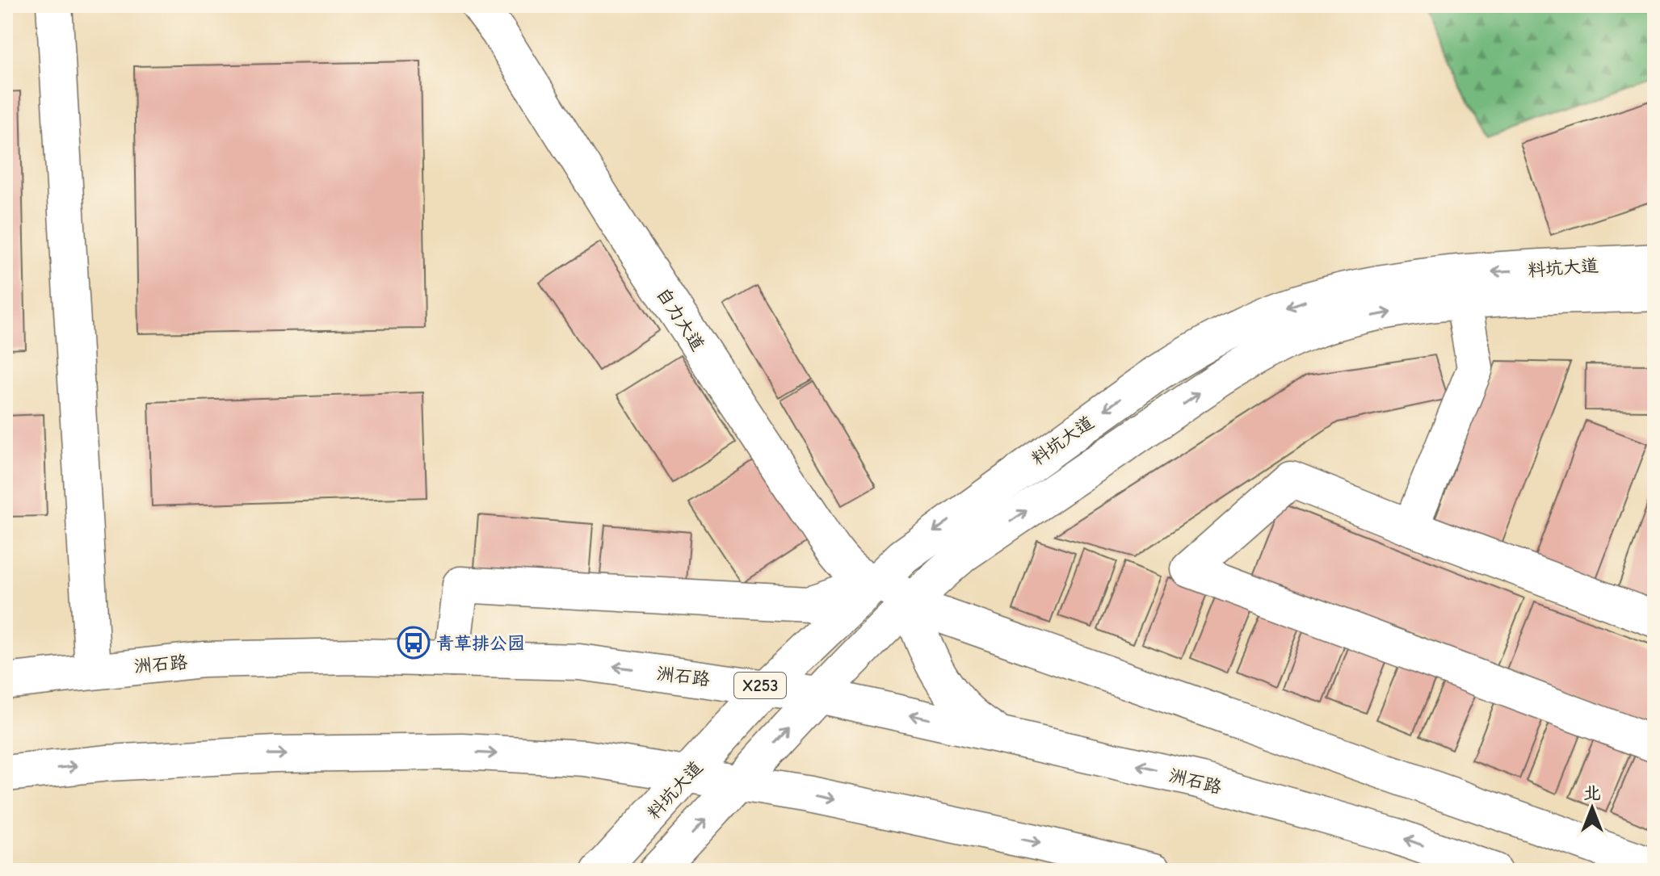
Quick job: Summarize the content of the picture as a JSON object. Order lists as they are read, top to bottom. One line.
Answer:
{"streets":{"street":["料坑大道","自力大道","洲石路","X253"]},"crossings":[["料坑大道","自力大道"],["料坑大道","洲石路"]],"places":{"bus stop":["青草排公园"]},"north":"top"}
